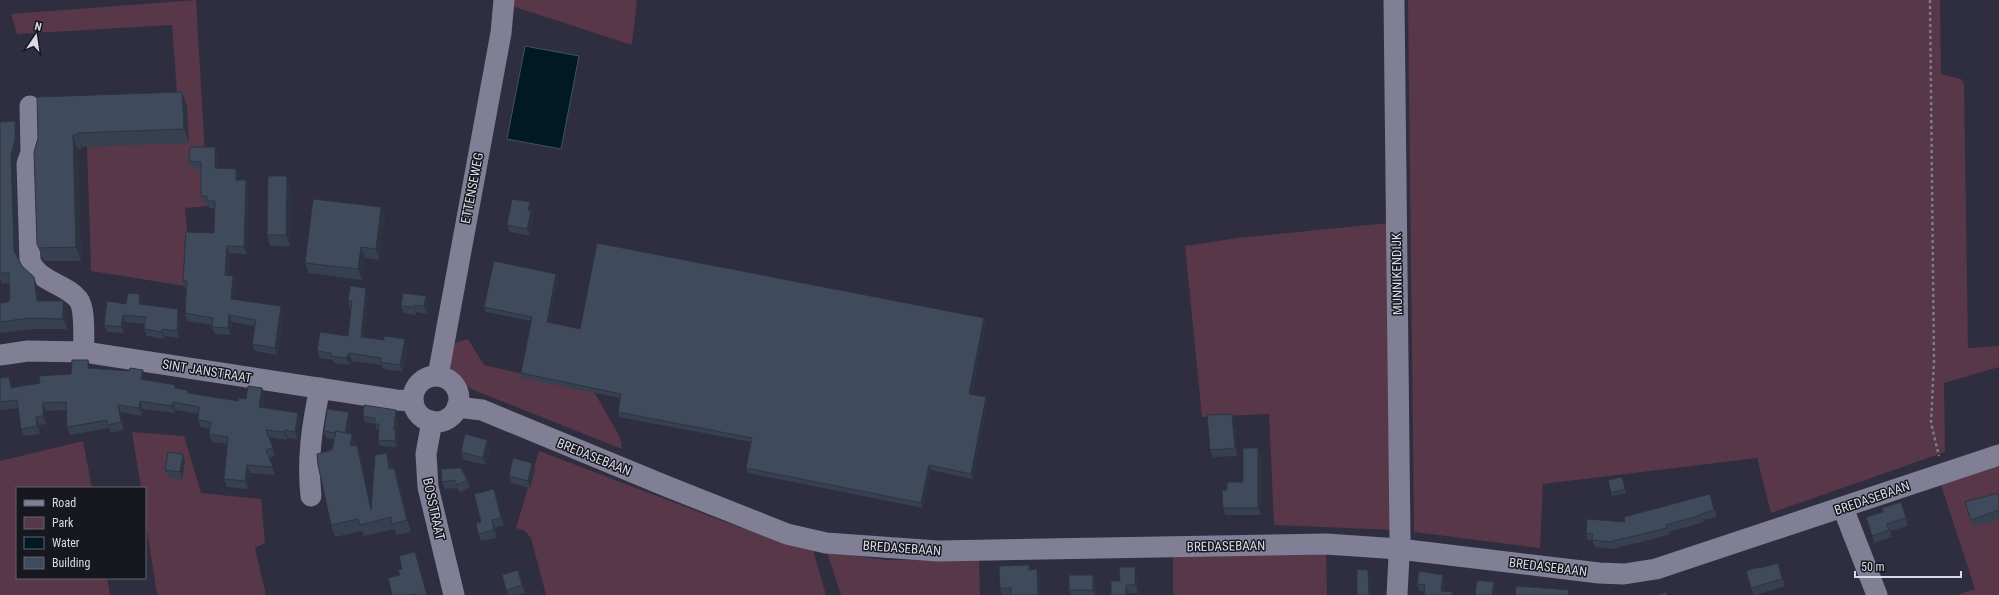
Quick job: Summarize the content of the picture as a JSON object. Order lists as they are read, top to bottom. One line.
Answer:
{"streets":{"street":["ETTENSEWEG","MUNNIKENDIJK","SINT JANSTRAAT","BREDASEBAAN","BOSSTRAAT"]},"crossings":[["ETTENSEWEG","SINT JANSTRAAT"],["ETTENSEWEG","BREDASEBAAN"],["ETTENSEWEG","BOSSTRAAT"],["MUNNIKENDIJK","BREDASEBAAN"],["SINT JANSTRAAT","BREDASEBAAN"],["SINT JANSTRAAT","BOSSTRAAT"],["BREDASEBAAN","BOSSTRAAT"]],"legend":["Road","Park","Water","Building"],"scale_bar":"50 m","north":"top"}
